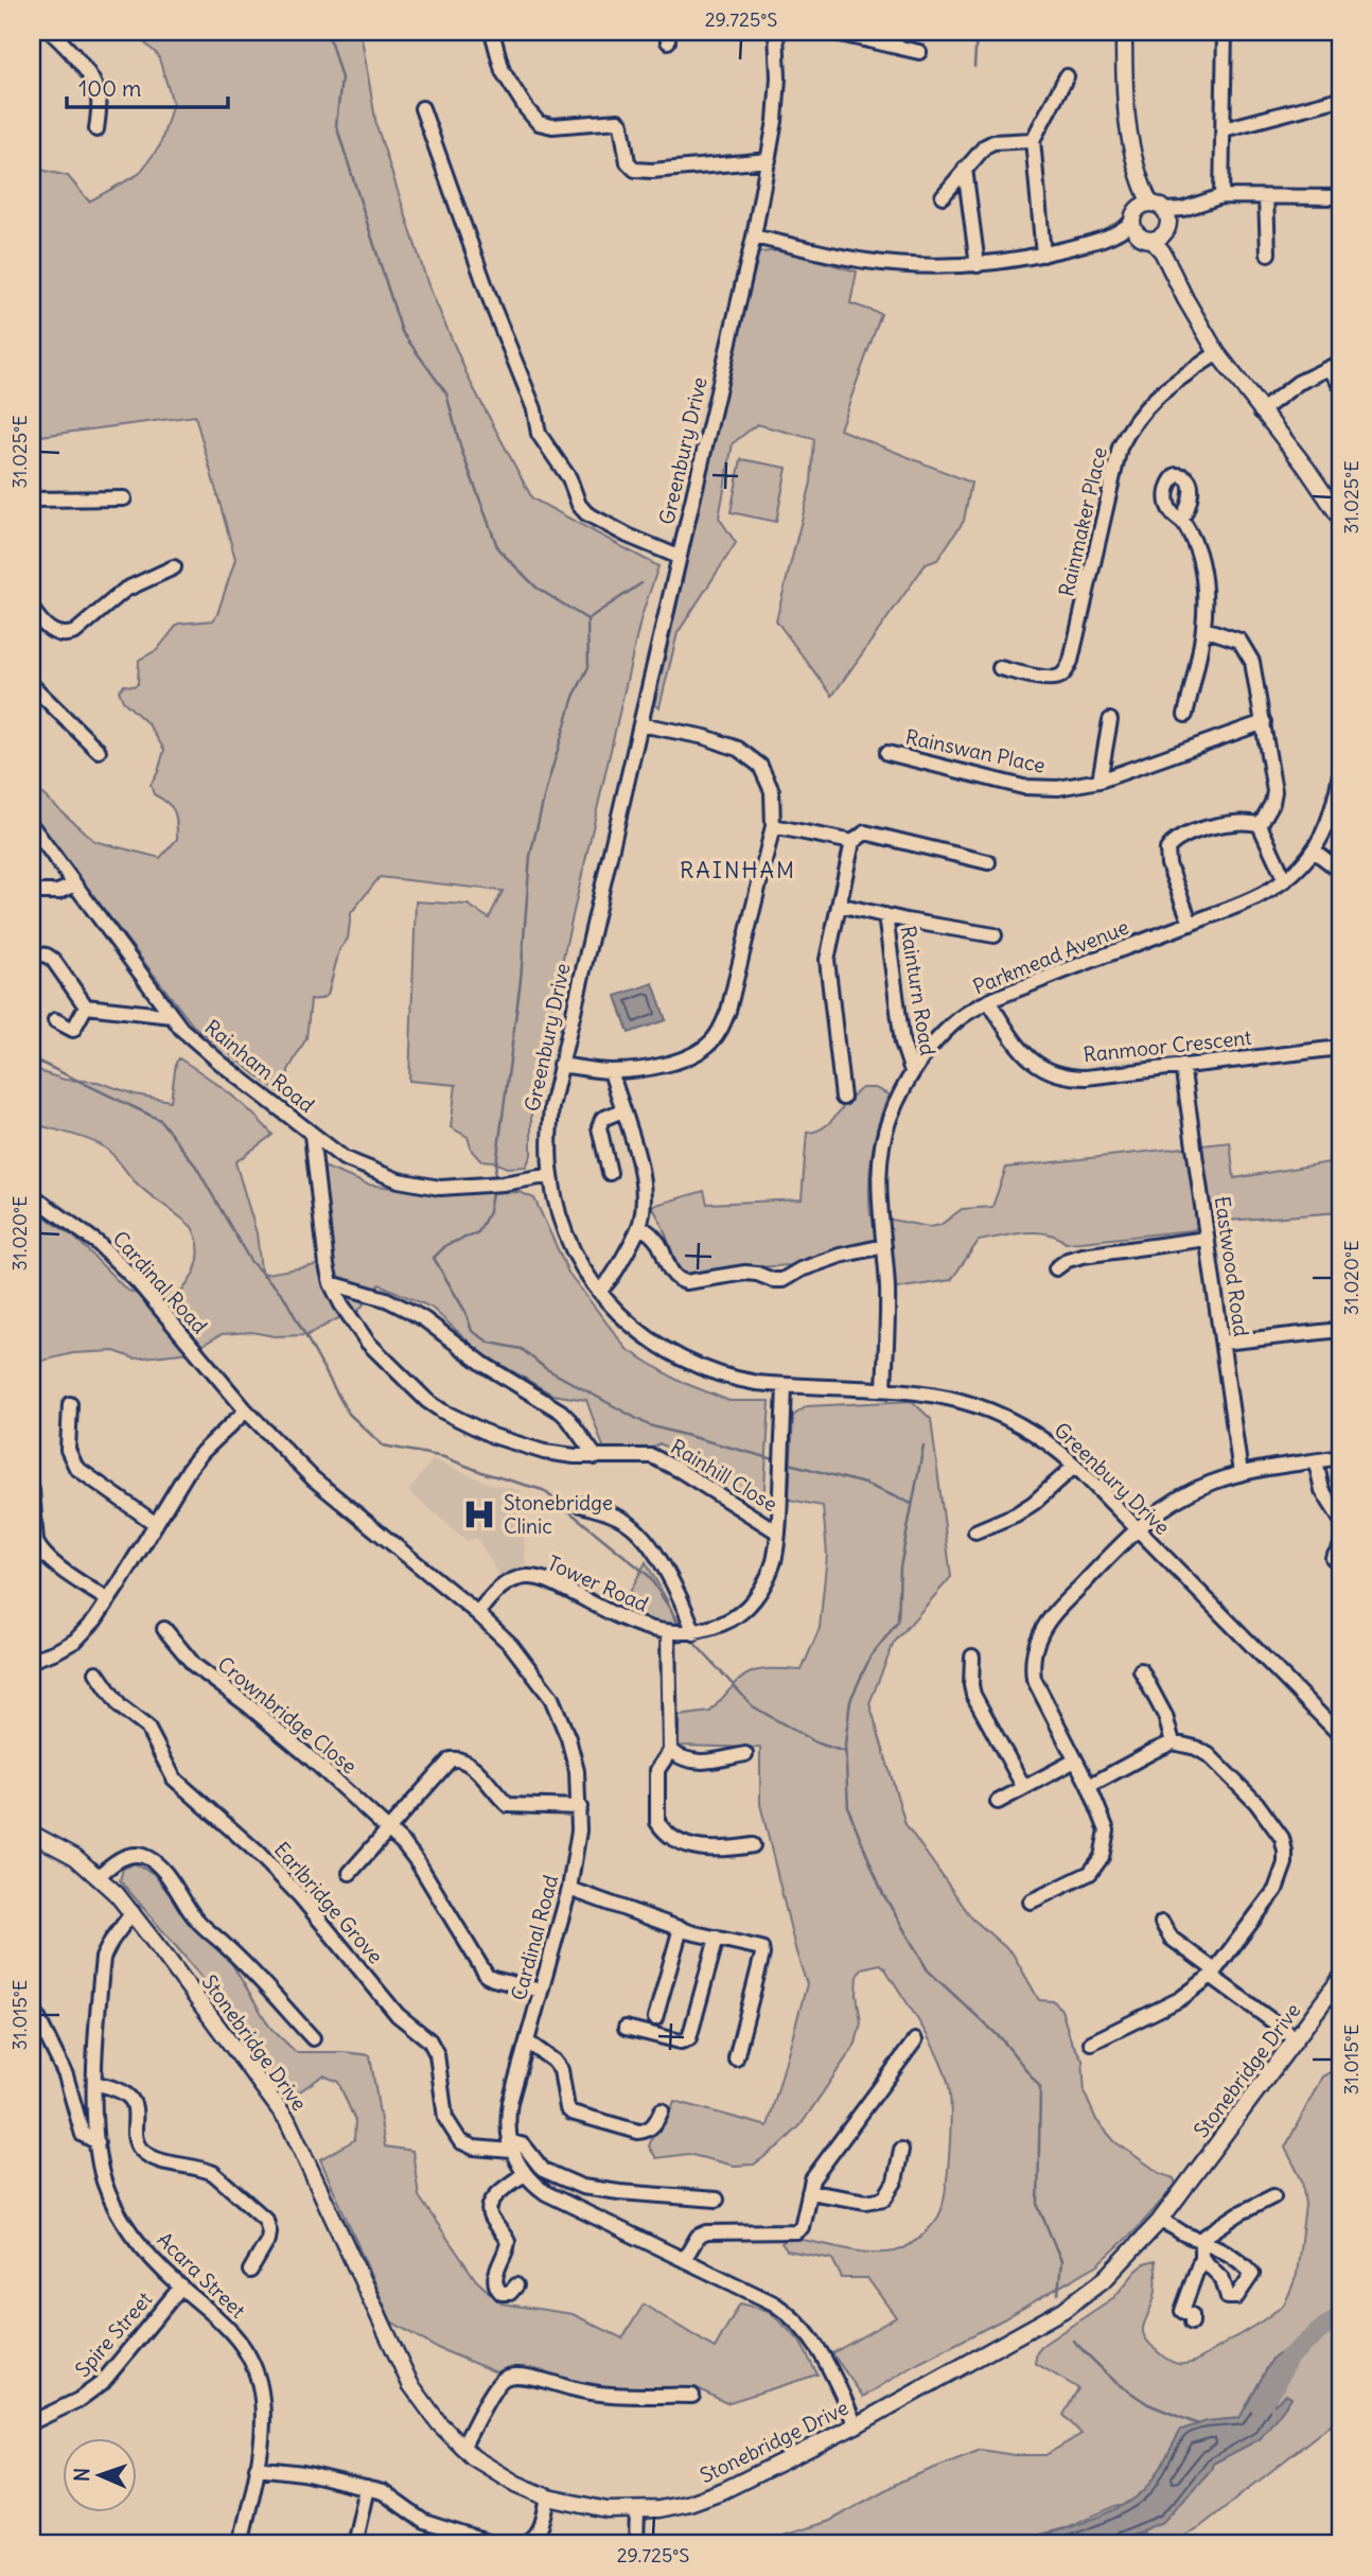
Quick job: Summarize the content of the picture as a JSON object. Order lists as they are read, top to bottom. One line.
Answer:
{"streets":{"street":["Greenbury Drive","Rainmaker Place","Rainswan Place","Parkmead Avenue","Rainturn Road","Ranmoor Crescent","Rainham Road","Eastwood Road","Cardinal Road","Rainhill Close","Tower Road","Crownbridge Close","Earlbridge Grove","Stonebridge Drive","Acara Street","Spire Street"]},"crossings":[["Greenbury Drive","Parkmead Avenue"],["Greenbury Drive","Rainham Road"],["Greenbury Drive","Tower Road"],["Parkmead Avenue","Rainturn Road"],["Parkmead Avenue","Ranmoor Crescent"],["Ranmoor Crescent","Eastwood Road"],["Rainham Road","Rainhill Close"],["Cardinal Road","Tower Road"],["Cardinal Road","Crownbridge Close"],["Cardinal Road","Earlbridge Grove"],["Cardinal Road","Stonebridge Drive"],["Rainhill Close","Tower Road"],["Stonebridge Drive","Acara Street"],["Acara Street","Spire Street"]],"districts":["RAINHAM"],"places":{"hospital":["Stonebridge Clinic"]},"scale_bar":"100 m","north":"left","coordinates":["29.725°S","31.025°E","31.020°E","31.015°E"]}
